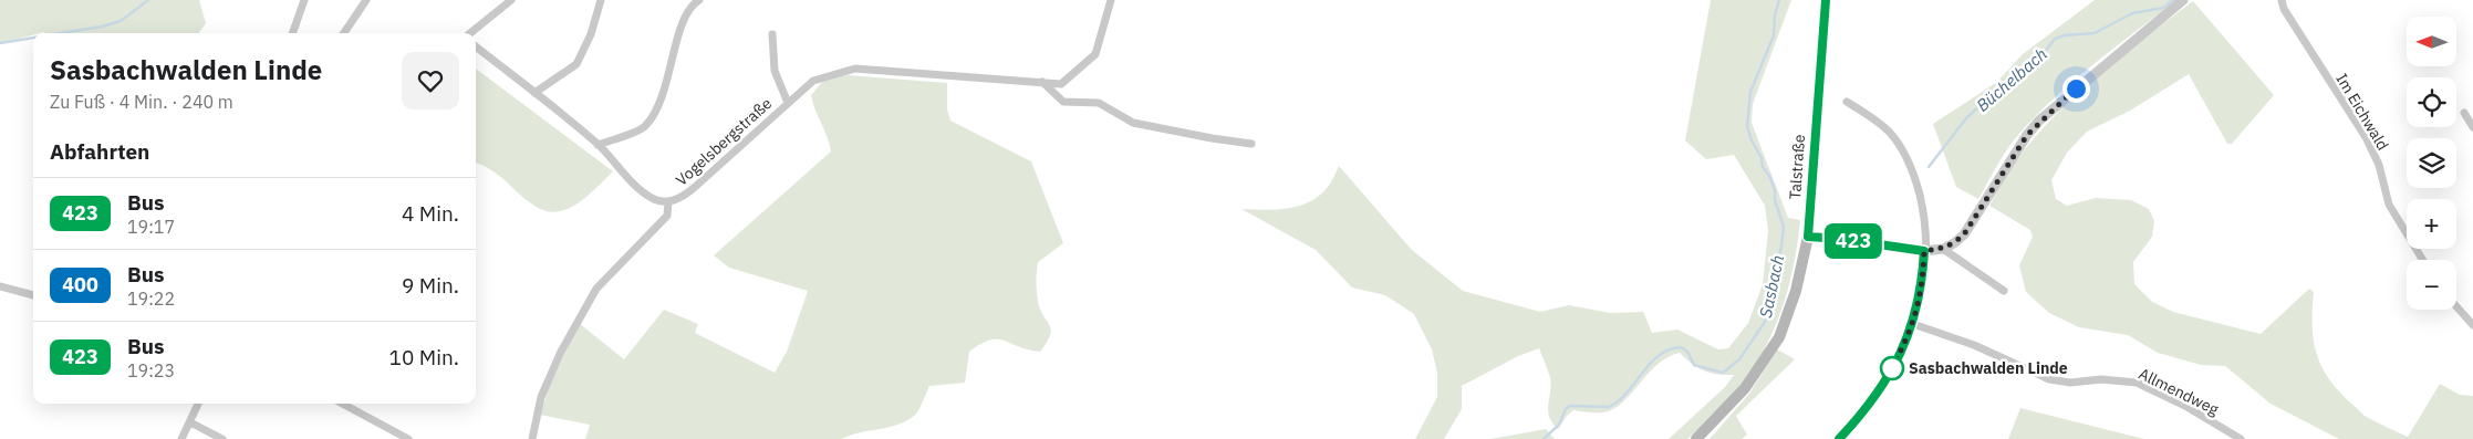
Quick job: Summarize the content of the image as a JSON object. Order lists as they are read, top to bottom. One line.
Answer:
{"streets":{"main road":["Talstraße"],"street":["Im Eichwald","Vogelsbergstraße","Allmendweg"]},"water":["Büchelbach","Sasbach"],"places":["Sasbachwalden Linde"],"lines":["bus line 423"],"north":"left","page":{"on_map":"423","map_buttons":["+","−"],"heading":[["Sasbachwalden Linde","Zu Fuß · 4 Min. · 240 m"],"Abfahrten"],"list":[{"mark":"423","name":"Bus","note":"19:17","value":"4 Min."},{"mark":"400","name":"Bus","note":"19:22","value":"9 Min."},{"mark":"423","name":"Bus","note":"19:23","value":"10 Min."}]}}
